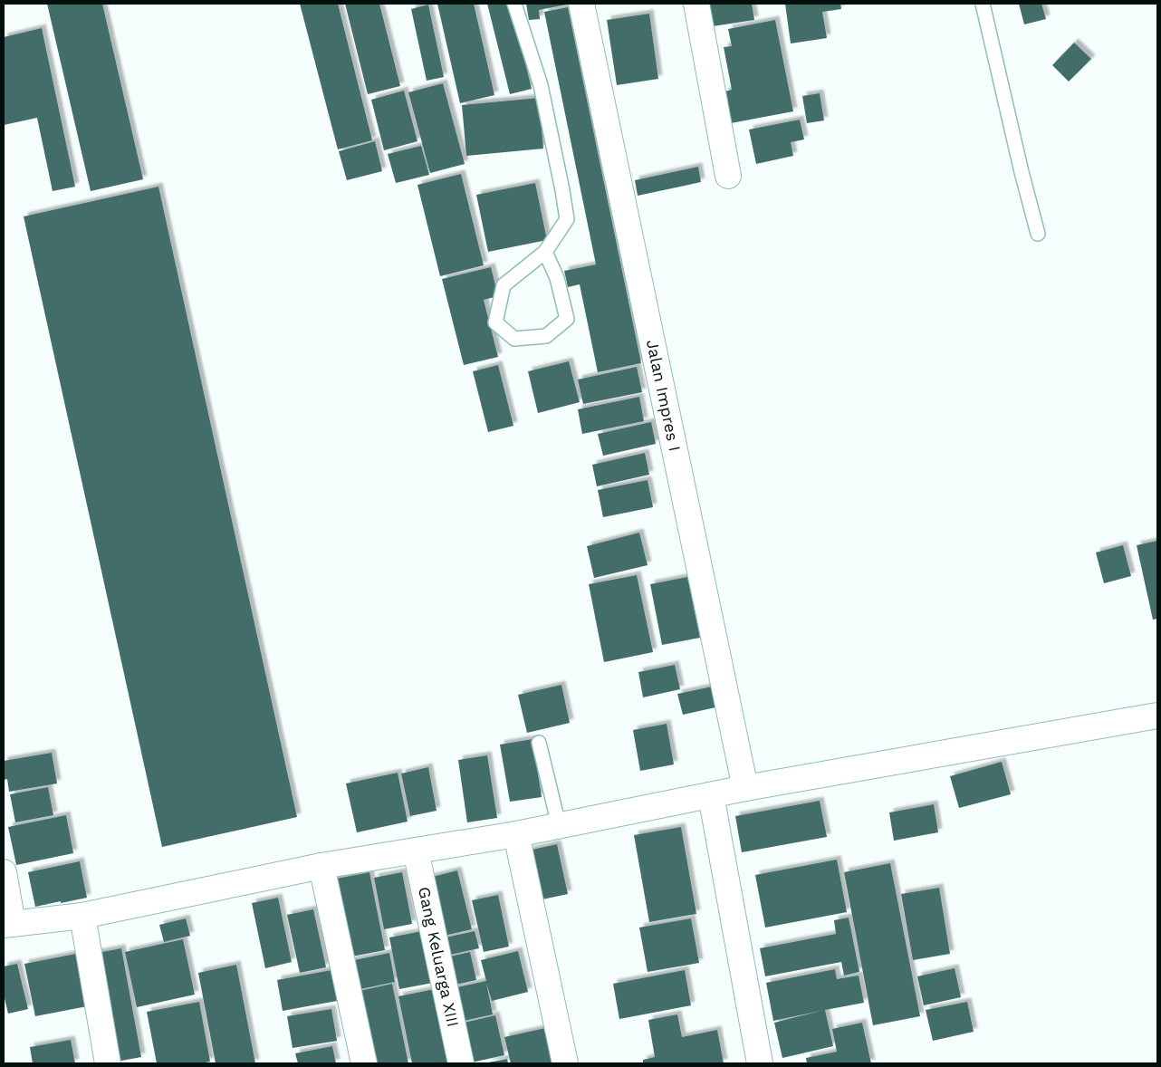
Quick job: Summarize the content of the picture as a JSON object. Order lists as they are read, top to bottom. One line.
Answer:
{"streets":{"street":["Jalan Impres I","Gang Keluarga XIII"]}}
